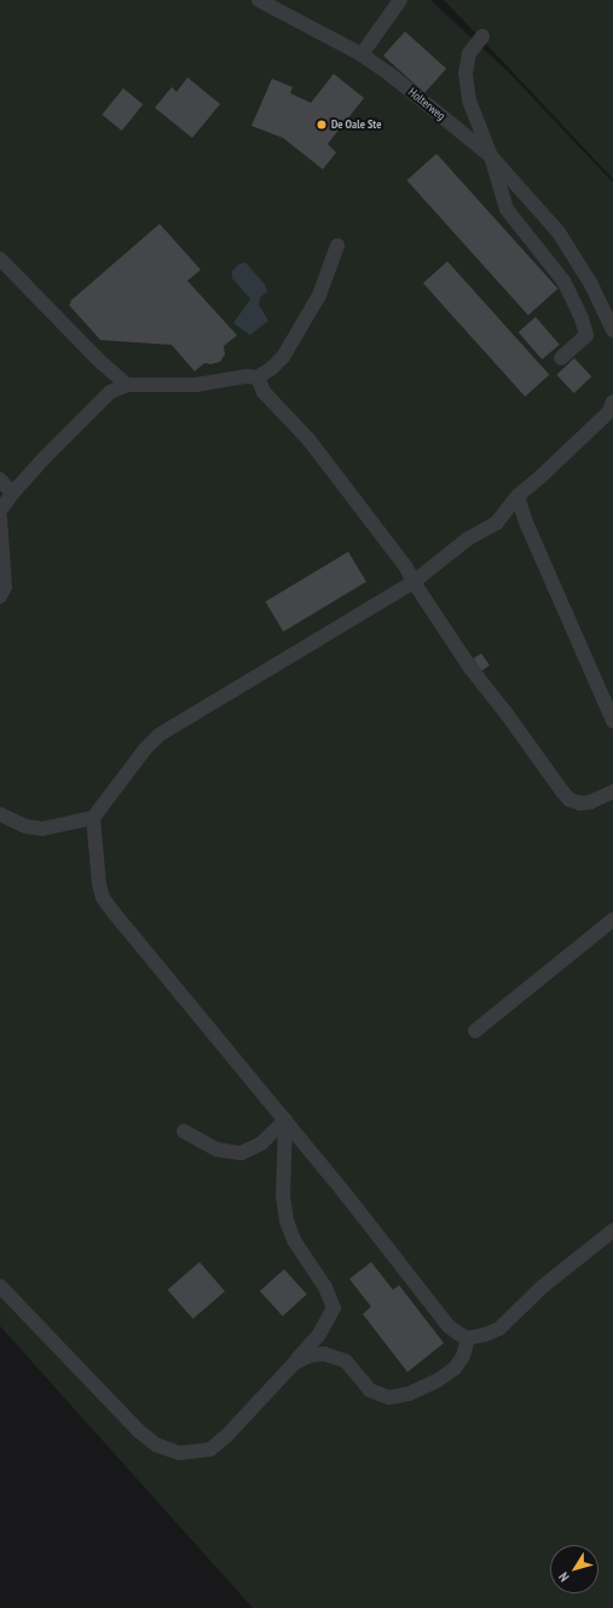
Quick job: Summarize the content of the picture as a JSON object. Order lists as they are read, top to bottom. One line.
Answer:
{"streets":{"lane":["Holterweg"]},"places":["De Oale Ste"],"north":"bottom left"}
